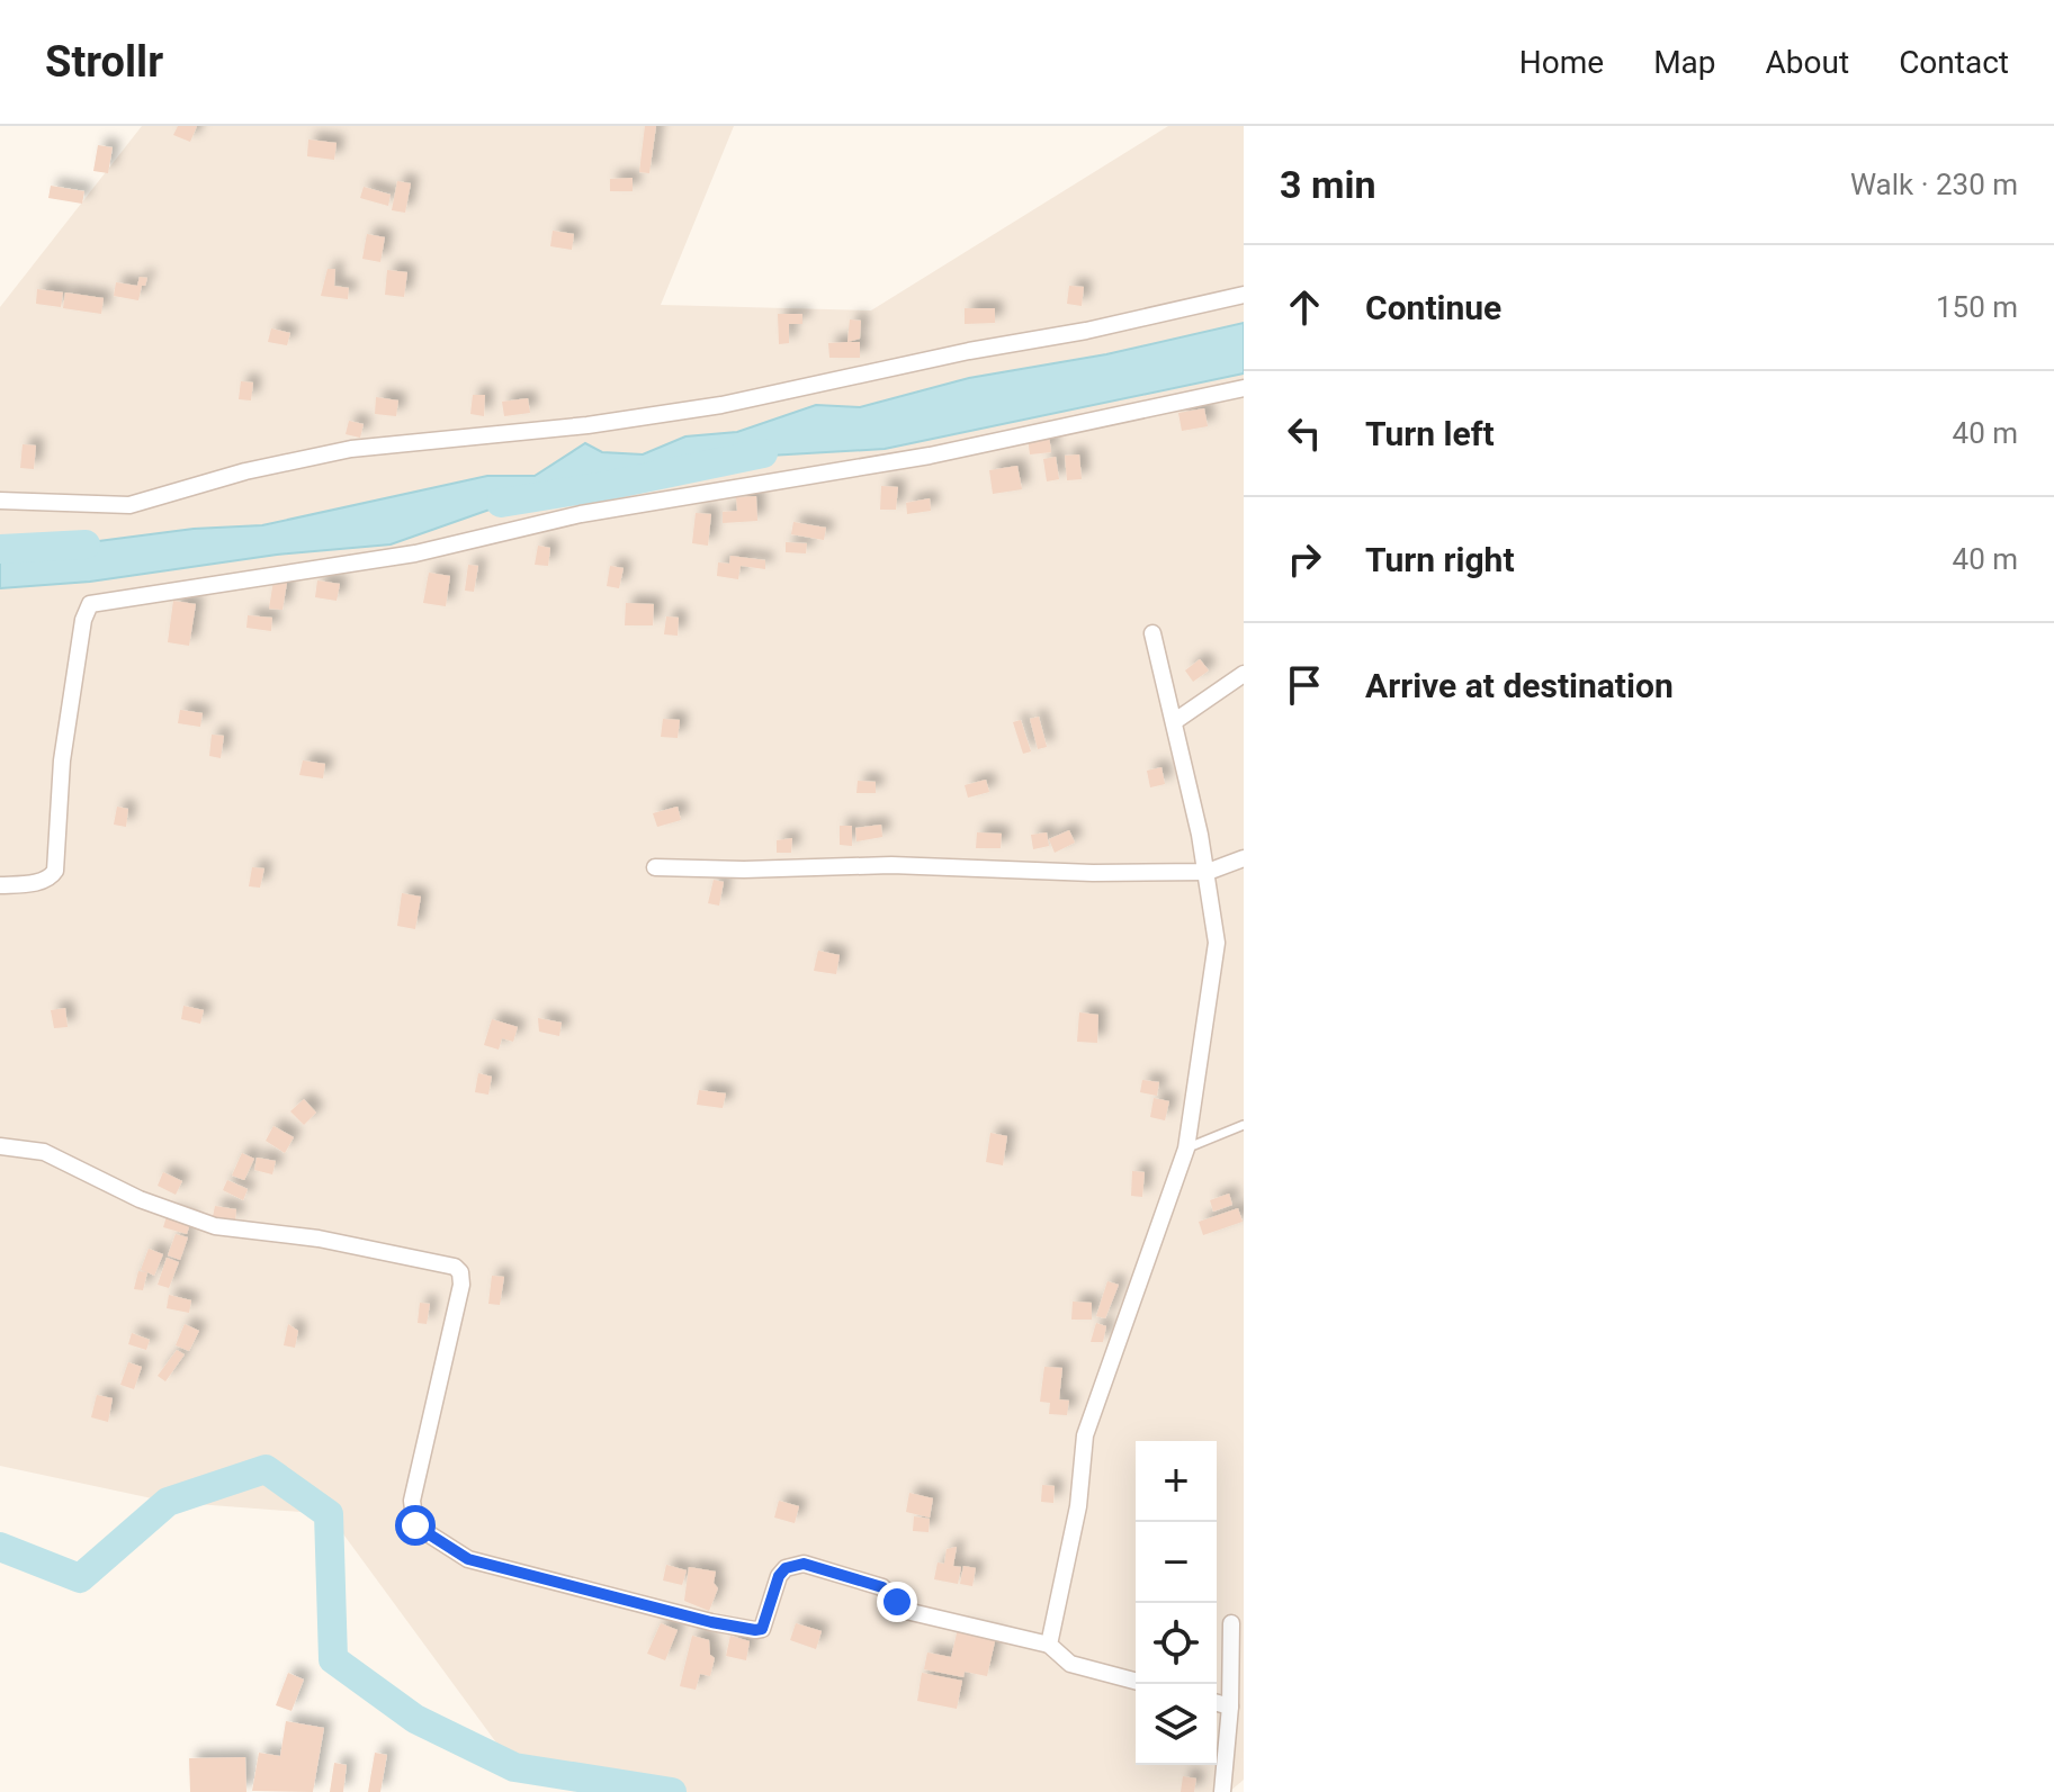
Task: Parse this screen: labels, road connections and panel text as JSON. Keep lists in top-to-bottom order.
{
  "page": {
    "header": "Strollr",
    "nav": [
      "Home",
      "Map",
      "About",
      "Contact"
    ],
    "heading": ["3 min", "Walk · 230 m"],
    "list": [
      ["Continue", "150 m"],
      ["Turn left", "40 m"],
      ["Turn right", "40 m"],
      "Arrive at destination"
    ],
    "map_buttons": ["+", "−"]
  }
}
